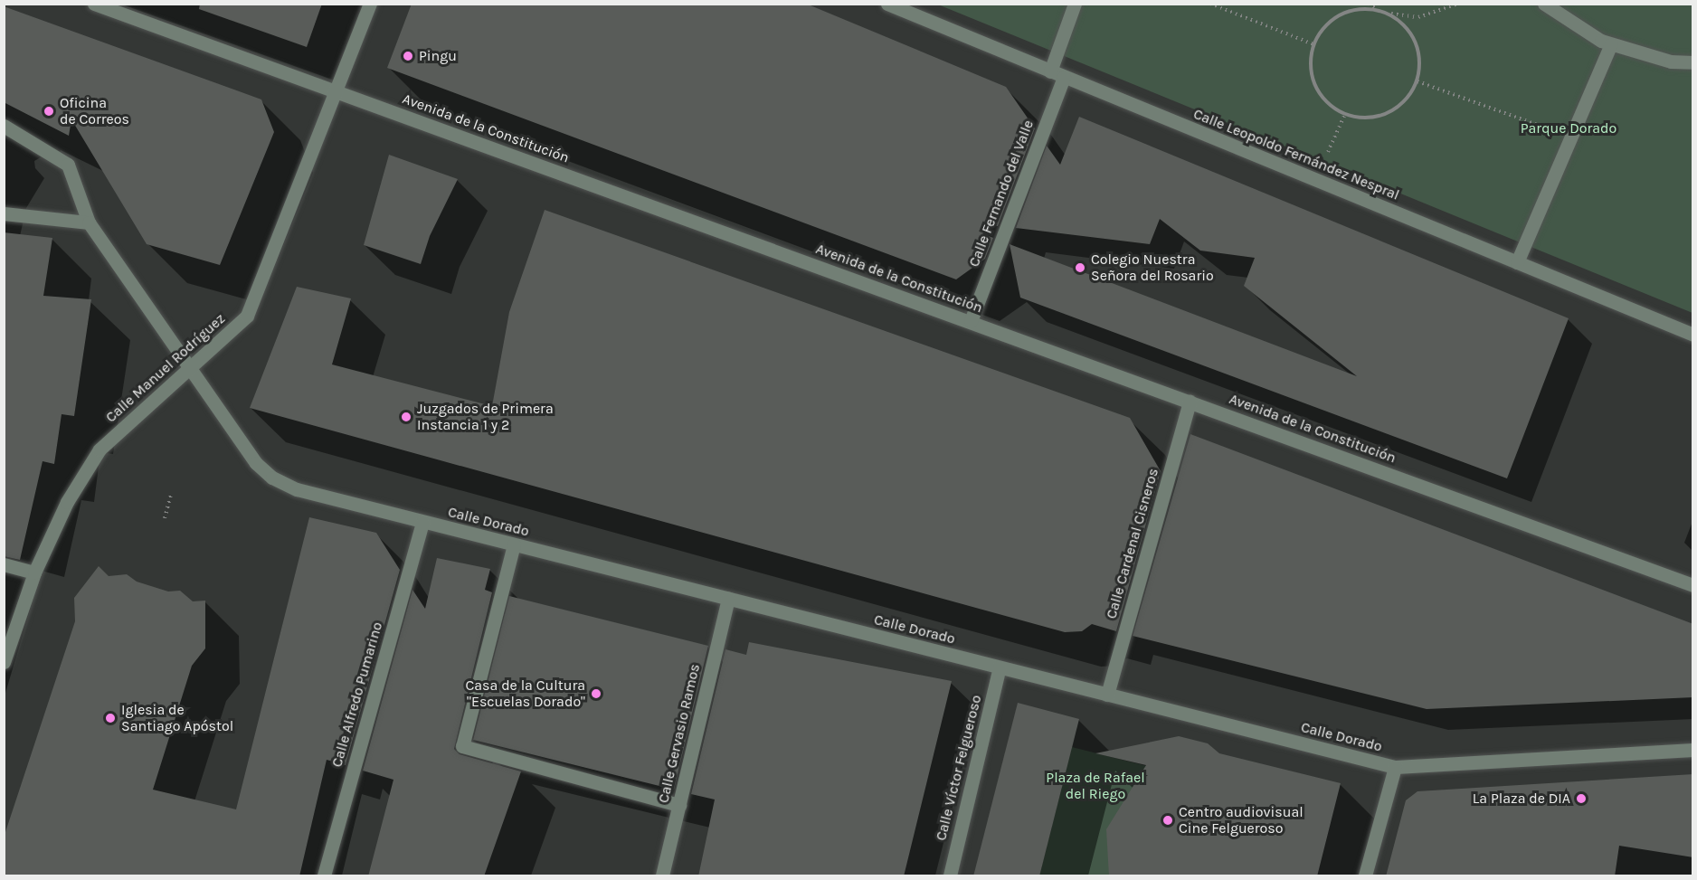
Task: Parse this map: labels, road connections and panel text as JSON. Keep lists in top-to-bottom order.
{
  "streets": {
    "street": [
      "Avenida de la Constitución",
      "Calle Leopoldo Fernández Nespral",
      "Calle Fernando del Valle",
      "Calle Manuel Rodríguez",
      "Calle Dorado",
      "Calle Cardenal Cisneros",
      "Calle Alfredo Pumarino",
      "Calle Gervasio Ramos",
      "Calle Víctor Felgueroso"
    ]
  },
  "crossings": [
    ["Avenida de la Constitución", "Calle Fernando del Valle"],
    ["Avenida de la Constitución", "Calle Manuel Rodríguez"],
    ["Avenida de la Constitución", "Calle Cardenal Cisneros"],
    ["Calle Leopoldo Fernández Nespral", "Calle Fernando del Valle"],
    ["Calle Manuel Rodríguez", "Calle Dorado"],
    ["Calle Dorado", "Calle Cardenal Cisneros"],
    ["Calle Dorado", "Calle Alfredo Pumarino"],
    ["Calle Dorado", "Calle Gervasio Ramos"],
    ["Calle Dorado", "Calle Víctor Felgueroso"]
  ],
  "parks": ["Parque Dorado", "Plaza de Rafael del Riego"],
  "places": [
    "Pingu",
    "Oficina de Correos",
    "Colegio Nuestra Señora del Rosario",
    "Juzgados de Primera Instancia 1 y 2",
    "Casa de la Cultura \"Escuelas Dorado\"",
    "Iglesia de Santiago Apóstol",
    "La Plaza de DIA",
    "Centro audiovisual Cine Felgueroso"
  ]
}
